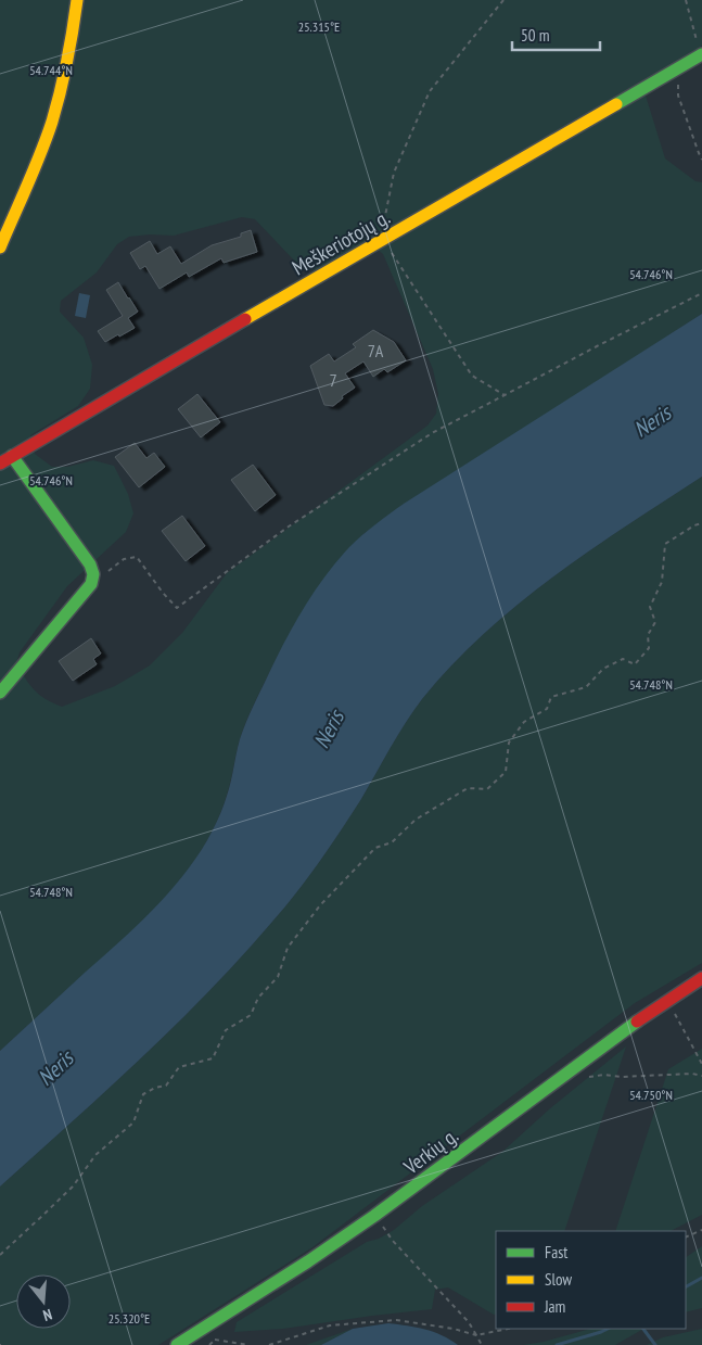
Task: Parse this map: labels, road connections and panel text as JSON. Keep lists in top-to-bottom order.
{
  "streets": {
    "street": ["Meškeriotojų g.", "Verkių g."]
  },
  "water": ["Neris"],
  "house_numbers": ["7A", "7"],
  "legend": ["Fast", "Slow", "Jam"],
  "scale_bar": "50 m",
  "north": "bottom",
  "coordinates": [
    "25.315°E",
    "54.744°N",
    "54.746°N",
    "54.748°N",
    "54.750°N",
    "25.320°E"
  ]
}
